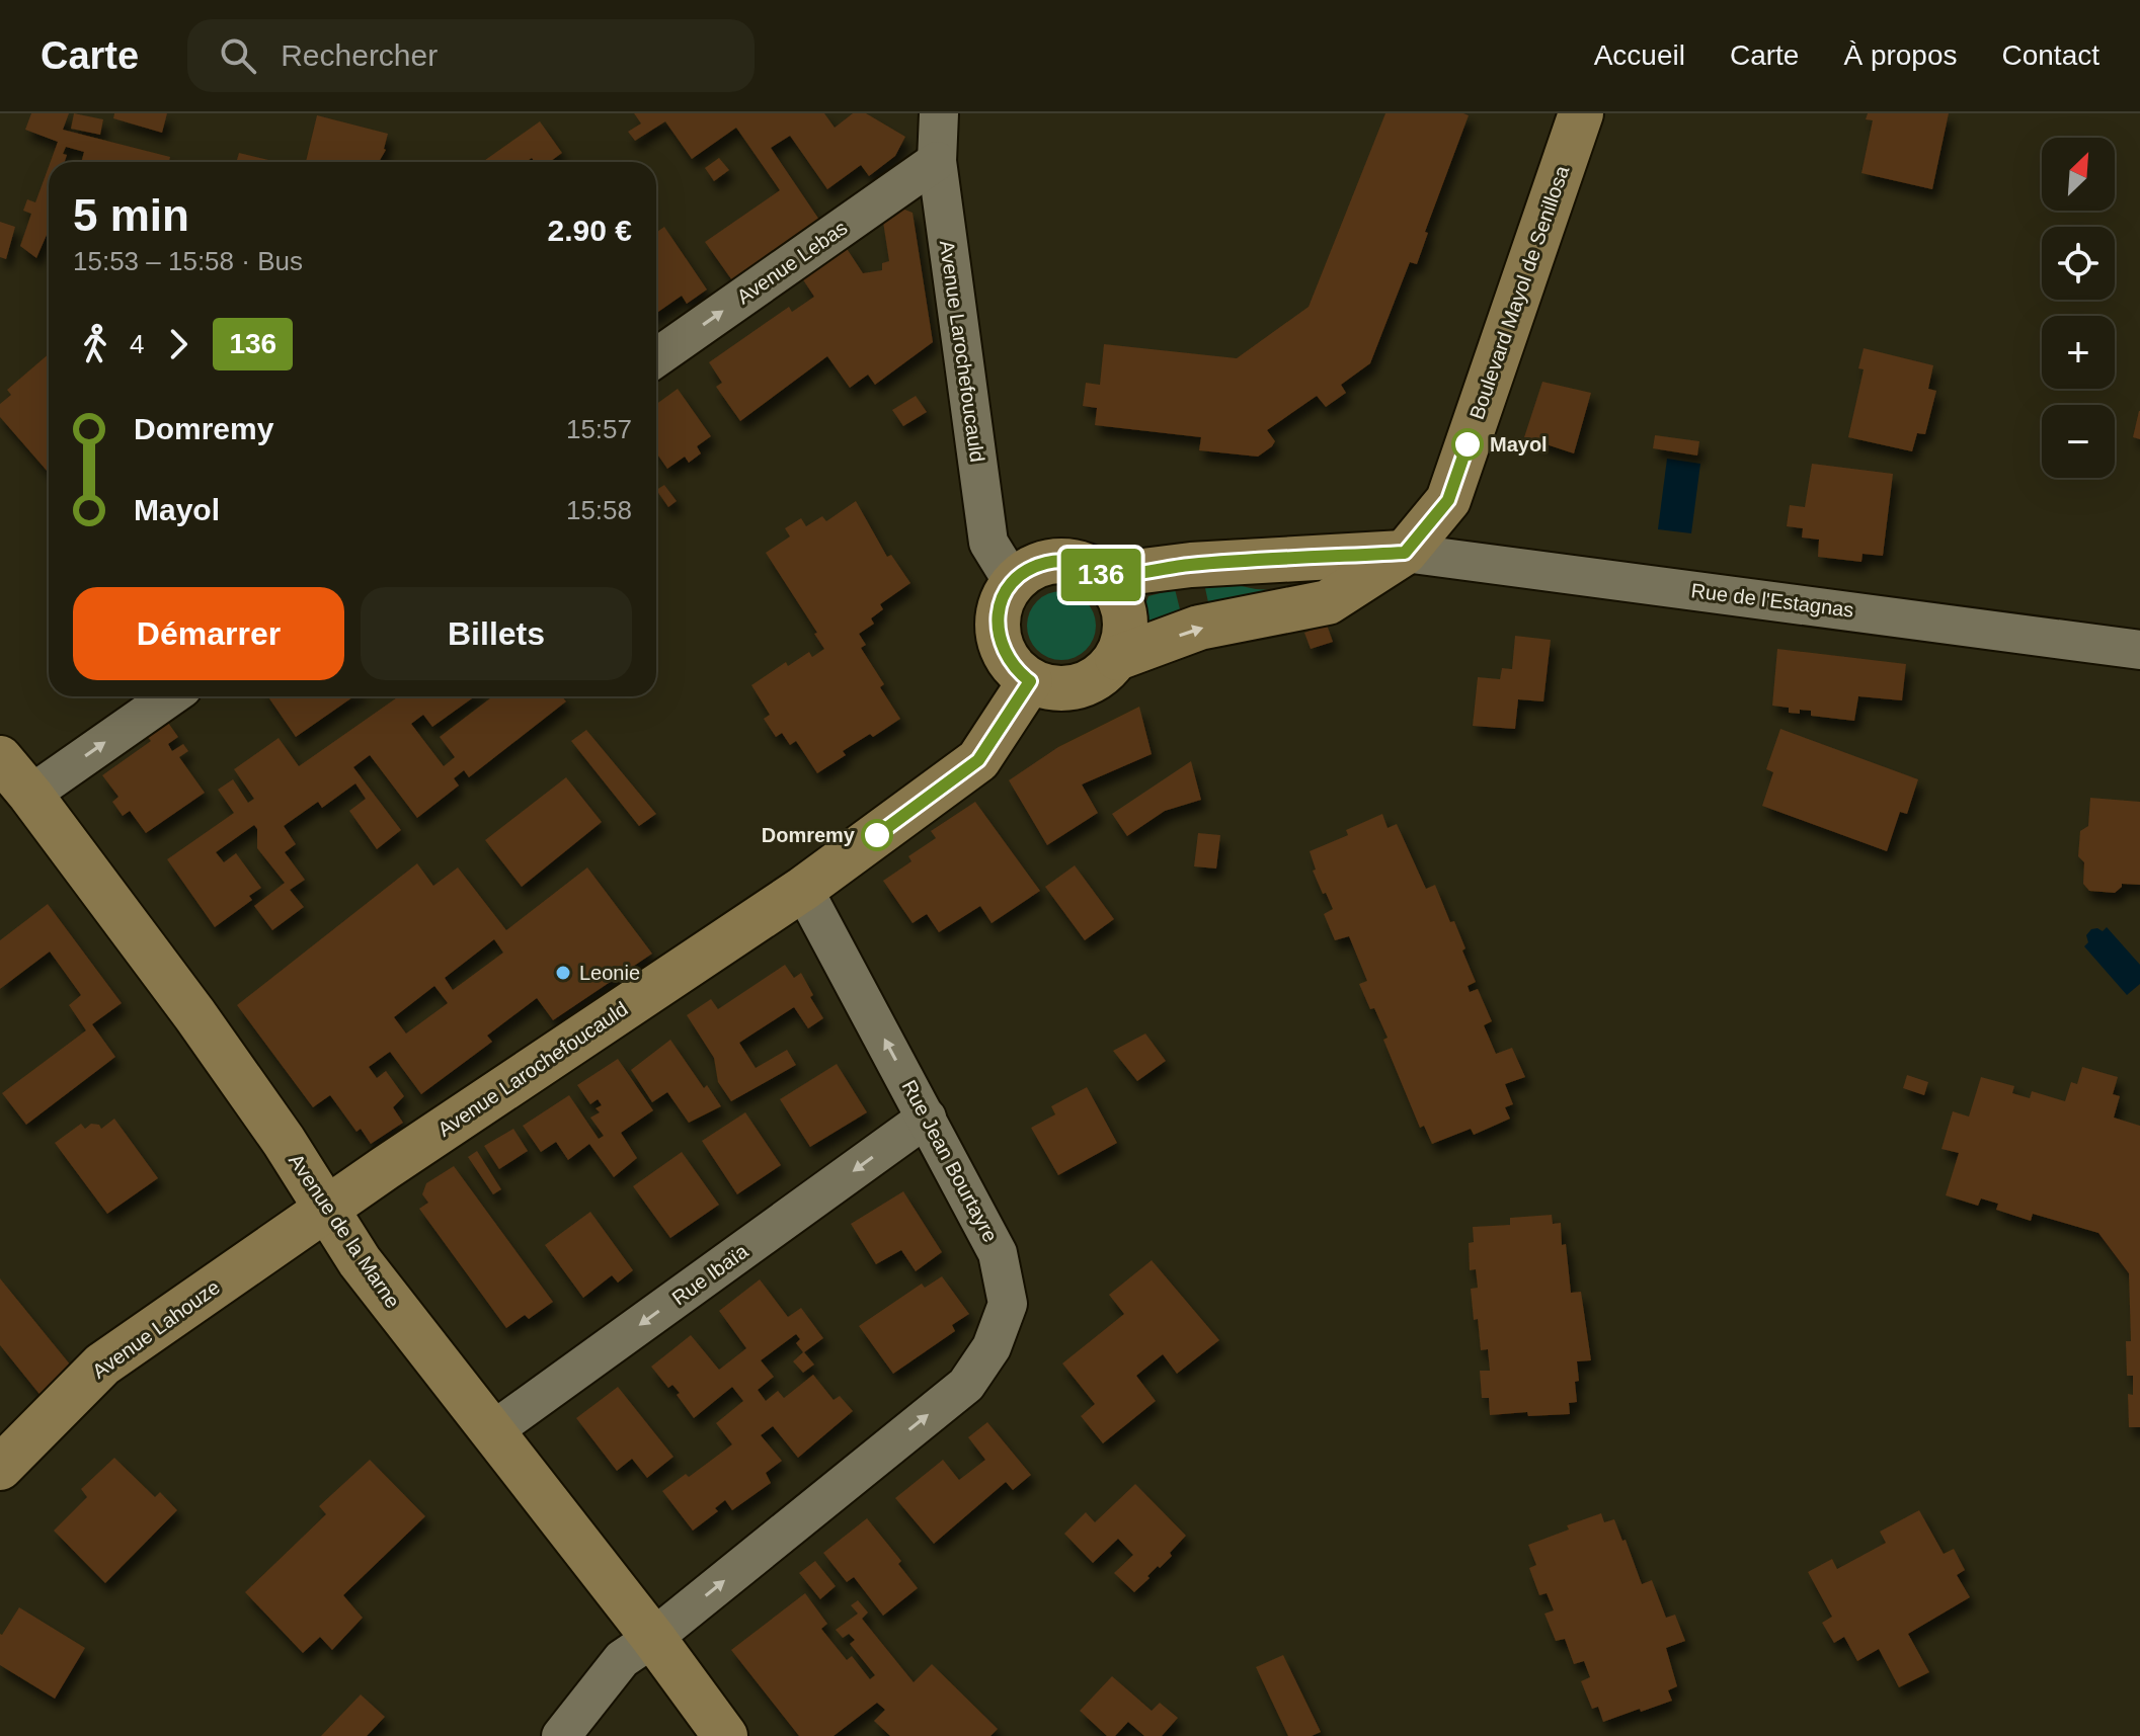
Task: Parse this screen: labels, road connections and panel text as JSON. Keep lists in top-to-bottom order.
{
  "streets": {
    "street": [
      "Avenue Lebas",
      "Boulevard Mayol de Senillosa",
      "Avenue Larochefoucauld",
      "Rue de l'Estagnas",
      "Rue Jean Bourtayre",
      "Avenue de la Marne",
      "Rue Ibaïa",
      "Avenue Lahouze"
    ]
  },
  "crossings": [
    ["Avenue Lebas", "Avenue Larochefoucauld"],
    ["Boulevard Mayol de Senillosa", "Avenue Larochefoucauld"],
    ["Boulevard Mayol de Senillosa", "Rue de l'Estagnas"],
    ["Avenue Larochefoucauld", "Rue Jean Bourtayre"],
    ["Avenue Larochefoucauld", "Avenue de la Marne"],
    ["Avenue Larochefoucauld", "Avenue Lahouze"],
    ["Rue Jean Bourtayre", "Avenue de la Marne"],
    ["Rue Jean Bourtayre", "Rue Ibaïa"],
    ["Avenue de la Marne", "Rue Ibaïa"],
    ["Avenue de la Marne", "Avenue Lahouze"]
  ],
  "one_way": ["Avenue Lebas", "Rue Ibaïa"],
  "places": ["Mayol", "Domremy", "Leonie"],
  "lines": ["bus line 136"],
  "north": "top right",
  "page": {
    "header": "Carte",
    "search": "Rechercher",
    "nav": [
      "Accueil",
      "Carte",
      "À propos",
      "Contact"
    ],
    "on_map": "136",
    "map_buttons": ["+", "−"],
    "heading": ["5 min", "15:53 – 15:58 · Bus", "2.90 €"],
    "legs": ["4", "136"],
    "list": [
      {
        "name": "Domremy",
        "value": "15:57"
      },
      {
        "name": "Mayol",
        "value": "15:58"
      }
    ],
    "buttons": ["Démarrer", "Billets"]
  }
}
